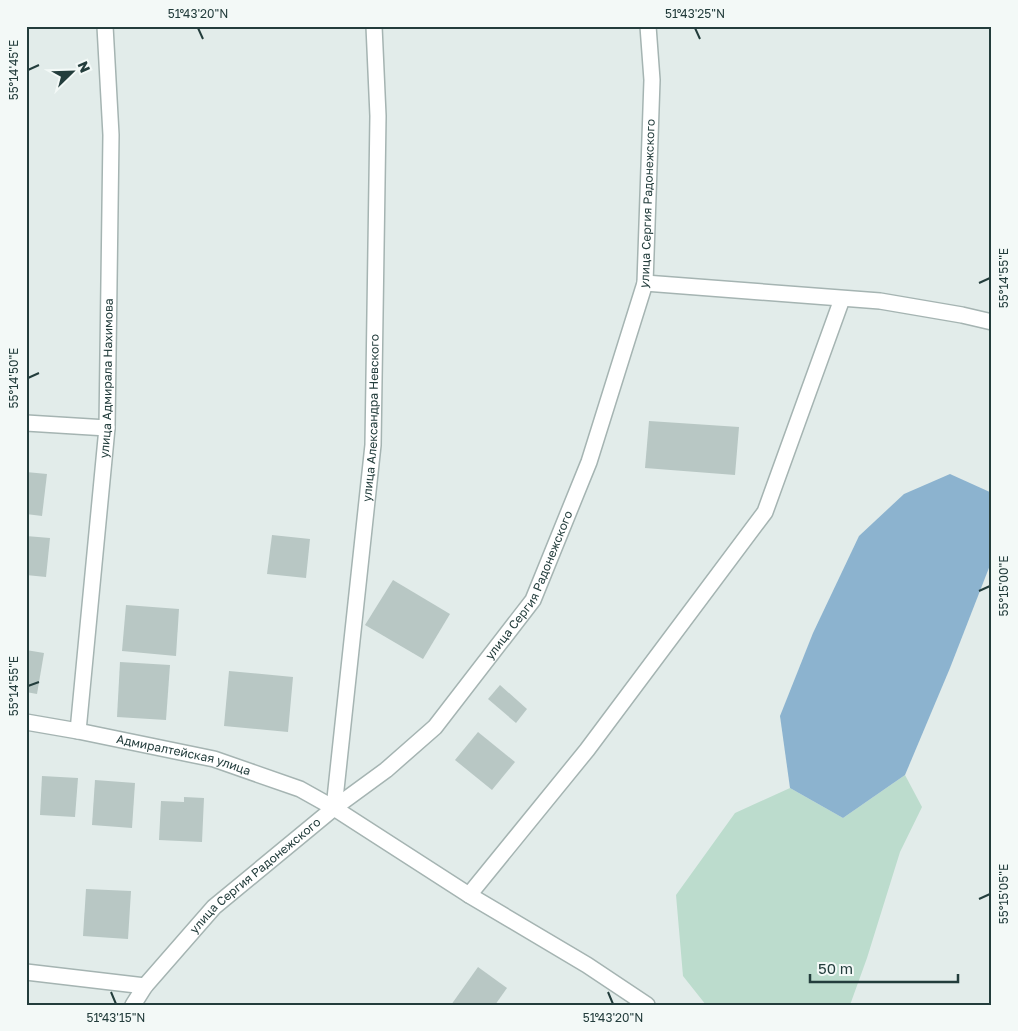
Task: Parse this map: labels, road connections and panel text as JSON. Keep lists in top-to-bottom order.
{
  "streets": {
    "street": [
      "улица Сергия Радонежского",
      "улица Адмирала Нахимова",
      "улица Александра Невского",
      "Адмиралтейская улица"
    ]
  },
  "crossings": [
    ["улица Сергия Радонежского", "улица Александра Невского"],
    ["улица Сергия Радонежского", "Адмиралтейская улица"],
    ["улица Адмирала Нахимова", "Адмиралтейская улица"],
    ["улица Александра Невского", "Адмиралтейская улица"]
  ],
  "scale_bar": "50 m",
  "north": "top right",
  "coordinates": [
    "51°43'20\"N",
    "51°43'25\"N",
    "55°14'45\"E",
    "55°14'55\"E",
    "55°14'50\"E",
    "55°15'00\"E",
    "55°15'05\"E",
    "51°43'15\"N"
  ]
}
